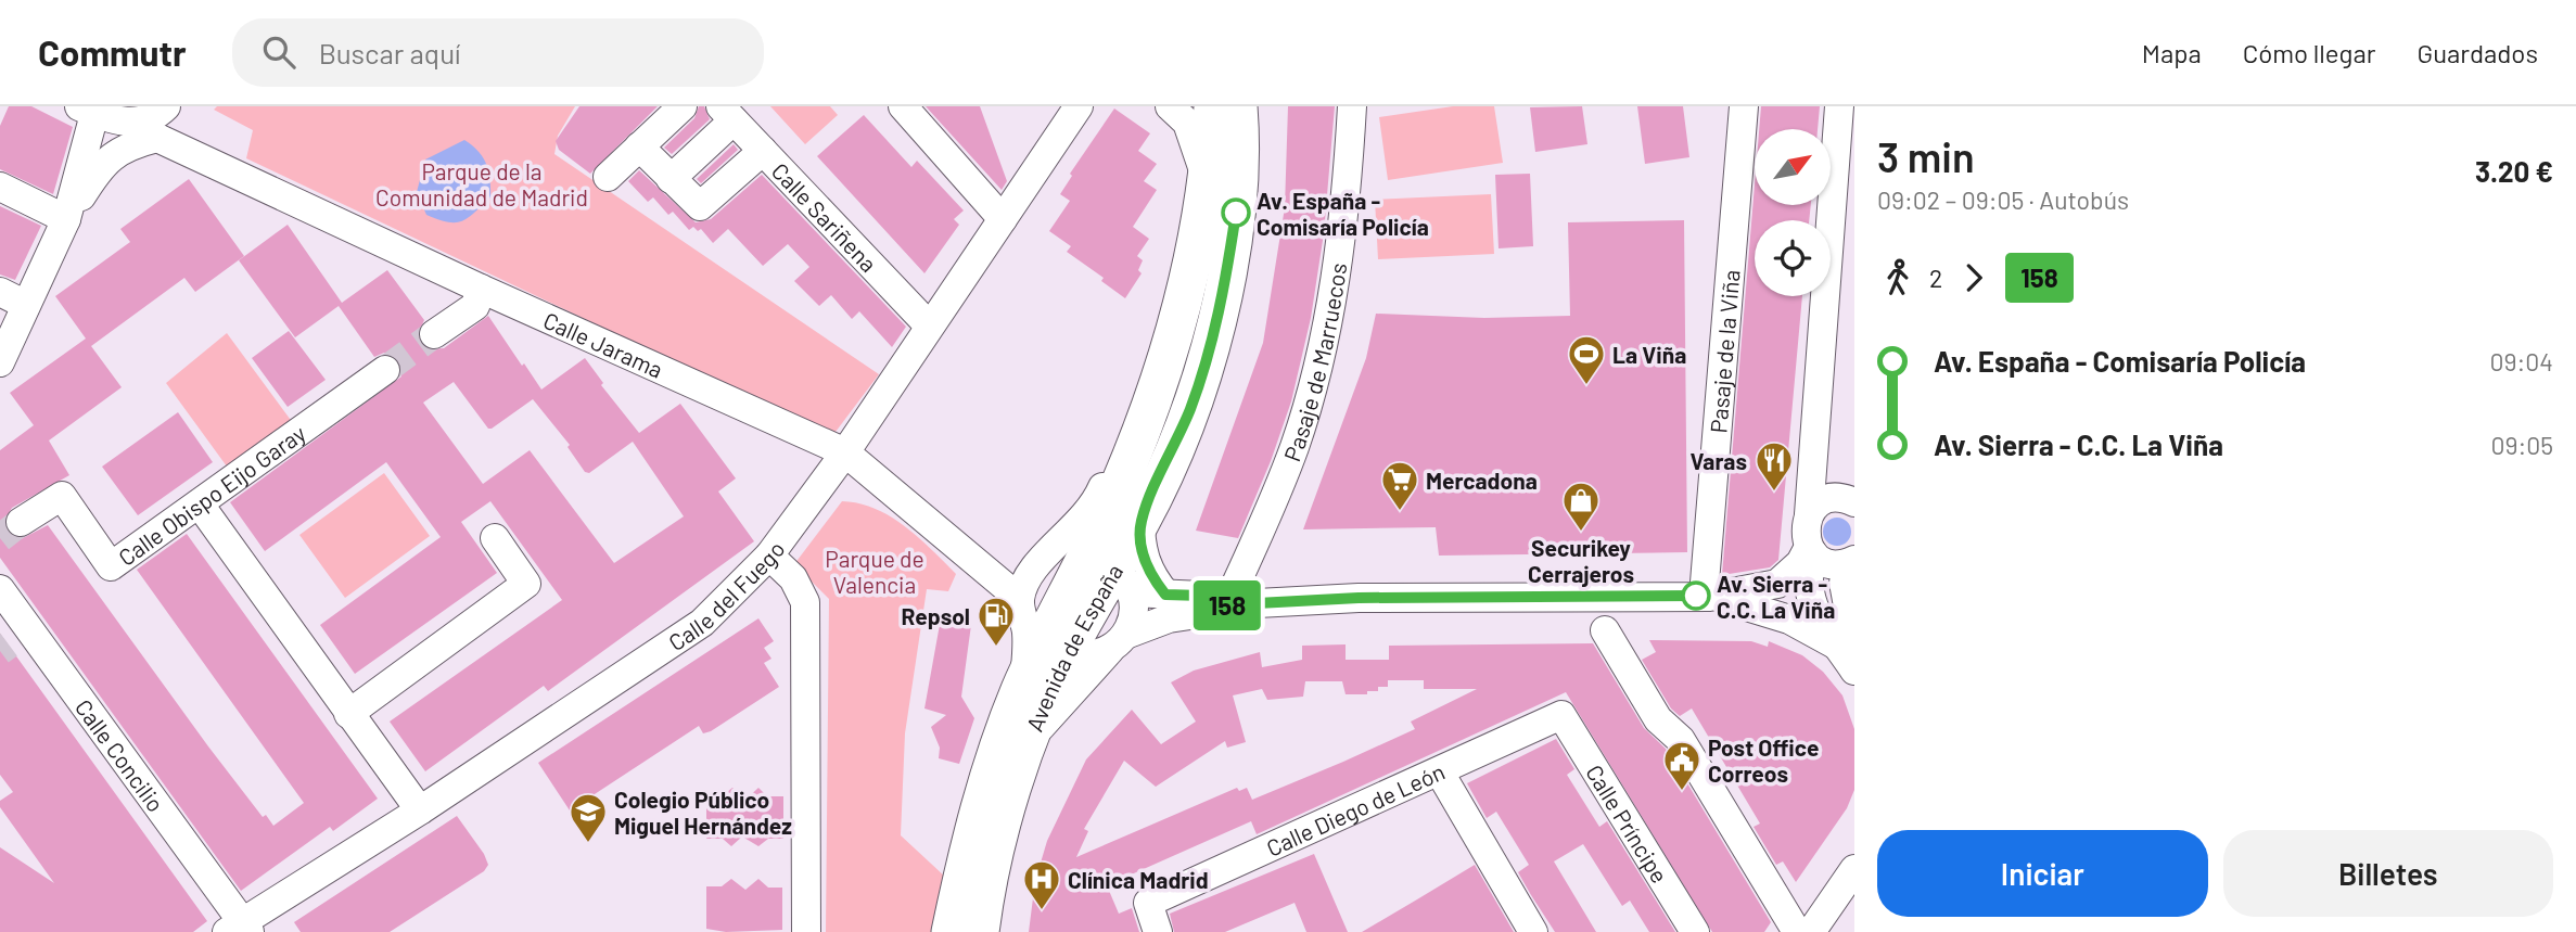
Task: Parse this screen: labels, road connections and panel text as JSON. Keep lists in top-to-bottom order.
{
  "streets": {
    "main road": ["Avenida de España"],
    "street": [
      "Calle Sariñena",
      "Calle Jarama",
      "Pasaje de la Viña",
      "Pasaje de Marruecos",
      "Calle Obispo Eijo Garay",
      "Calle del Fuego",
      "Calle Concilio",
      "Calle Diego de León",
      "Calle Príncipe"
    ]
  },
  "crossings": [
    ["Calle Sariñena", "Calle del Fuego"],
    ["Calle Jarama", "Calle del Fuego"],
    ["Calle Jarama", "Avenida de España"],
    ["Calle del Fuego", "Calle Concilio"],
    ["Calle Diego de León", "Calle Príncipe"]
  ],
  "parks": ["Parque de la Comunidad de Madrid", "Parque de Valencia"],
  "places": {
    "other": ["Av. España - Comisaría Policía", "Av. Sierra - C.C. La Viña"],
    "sports": ["La Viña"],
    "restaurant": ["Varas"],
    "supermarket": ["Mercadona"],
    "shop": ["Securikey Cerrajeros"],
    "fuel station": ["Repsol"],
    "public building": ["Post Office Correos"],
    "school or university": ["Colegio Público Miguel Hernández"],
    "hospital": ["Clínica Madrid"]
  },
  "lines": ["bus line 158"],
  "north": "top right",
  "page": {
    "header": "Commutr",
    "search": "Buscar aquí",
    "nav": ["Mapa", "Cómo llegar", "Guardados"],
    "on_map": "158",
    "heading": ["3 min", "09:02 – 09:05 · Autobús", "3.20 €"],
    "legs": ["2", "158"],
    "list": [
      {
        "name": "Av. España - Comisaría Policía",
        "value": "09:04"
      },
      {
        "name": "Av. Sierra - C.C. La Viña",
        "value": "09:05"
      }
    ],
    "buttons": ["Iniciar", "Billetes"]
  }
}
